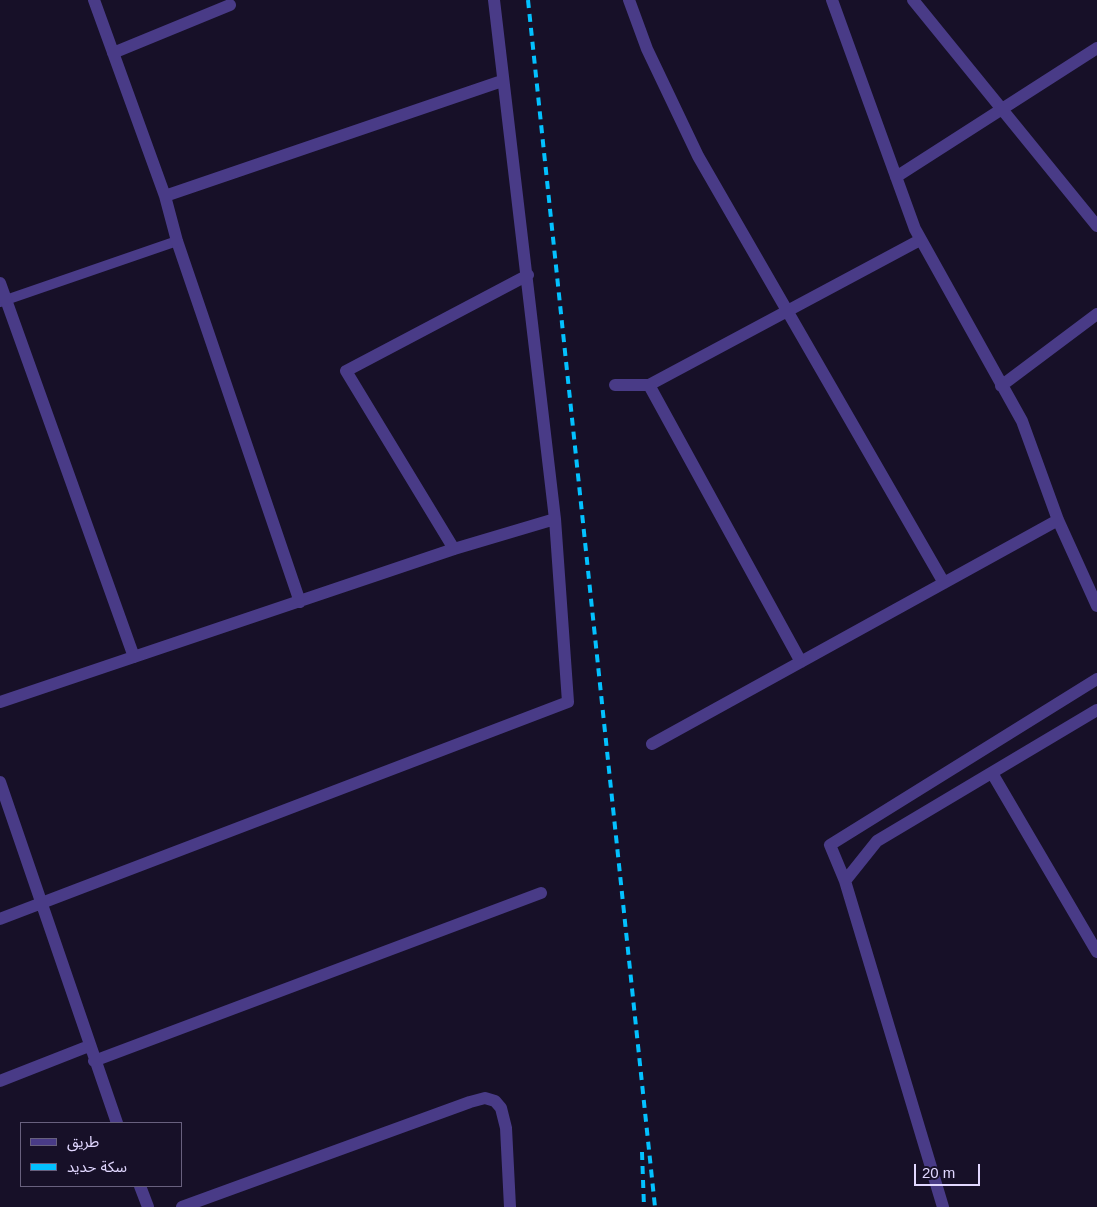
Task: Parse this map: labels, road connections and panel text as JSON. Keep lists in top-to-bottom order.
{
  "legend": ["طريق", "سكة حديد"],
  "scale_bar": "20 m"
}
